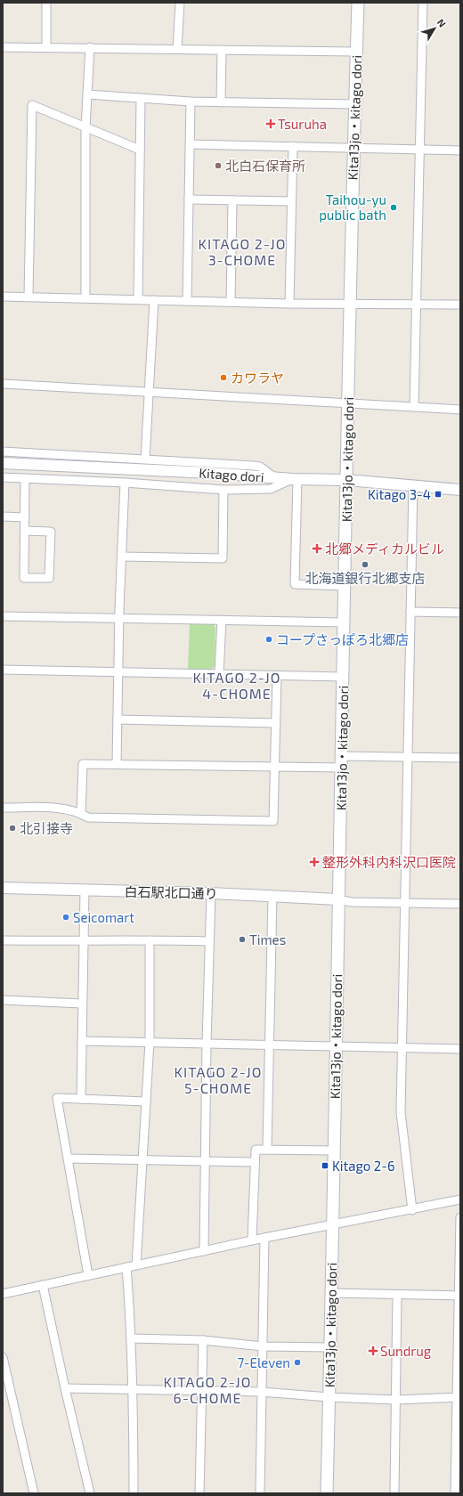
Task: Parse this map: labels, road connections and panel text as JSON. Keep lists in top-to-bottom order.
{
  "streets": {
    "main road": ["Kita13jo・kitago dori"],
    "street": ["Kitago dori", "白石駅北口通り"]
  },
  "crossings": [
    ["Kita13jo・kitago dori", "Kitago dori"],
    ["Kita13jo・kitago dori", "白石駅北口通り"]
  ],
  "districts": [
    "KITAGO 2-JO 3-CHOME",
    "KITAGO 2-JO 4-CHOME",
    "KITAGO 2-JO 5-CHOME",
    "KITAGO 2-JO 6-CHOME"
  ],
  "places": {
    "health": [
      "Tsuruha",
      "北郷メディカルビル",
      "整形外科内科沢口医院",
      "Sundrug"
    ],
    "other": [
      "北白石保育所",
      "Taihou-yu public bath",
      "カワラヤ",
      "北海道銀行北郷支店",
      "コープさっぽろ北郷店",
      "北引接寺",
      "Seicomart",
      "Times",
      "7-Eleven"
    ],
    "transit": ["Kitago 3-4", "Kitago 2-6"]
  },
  "north": "top right"
}
